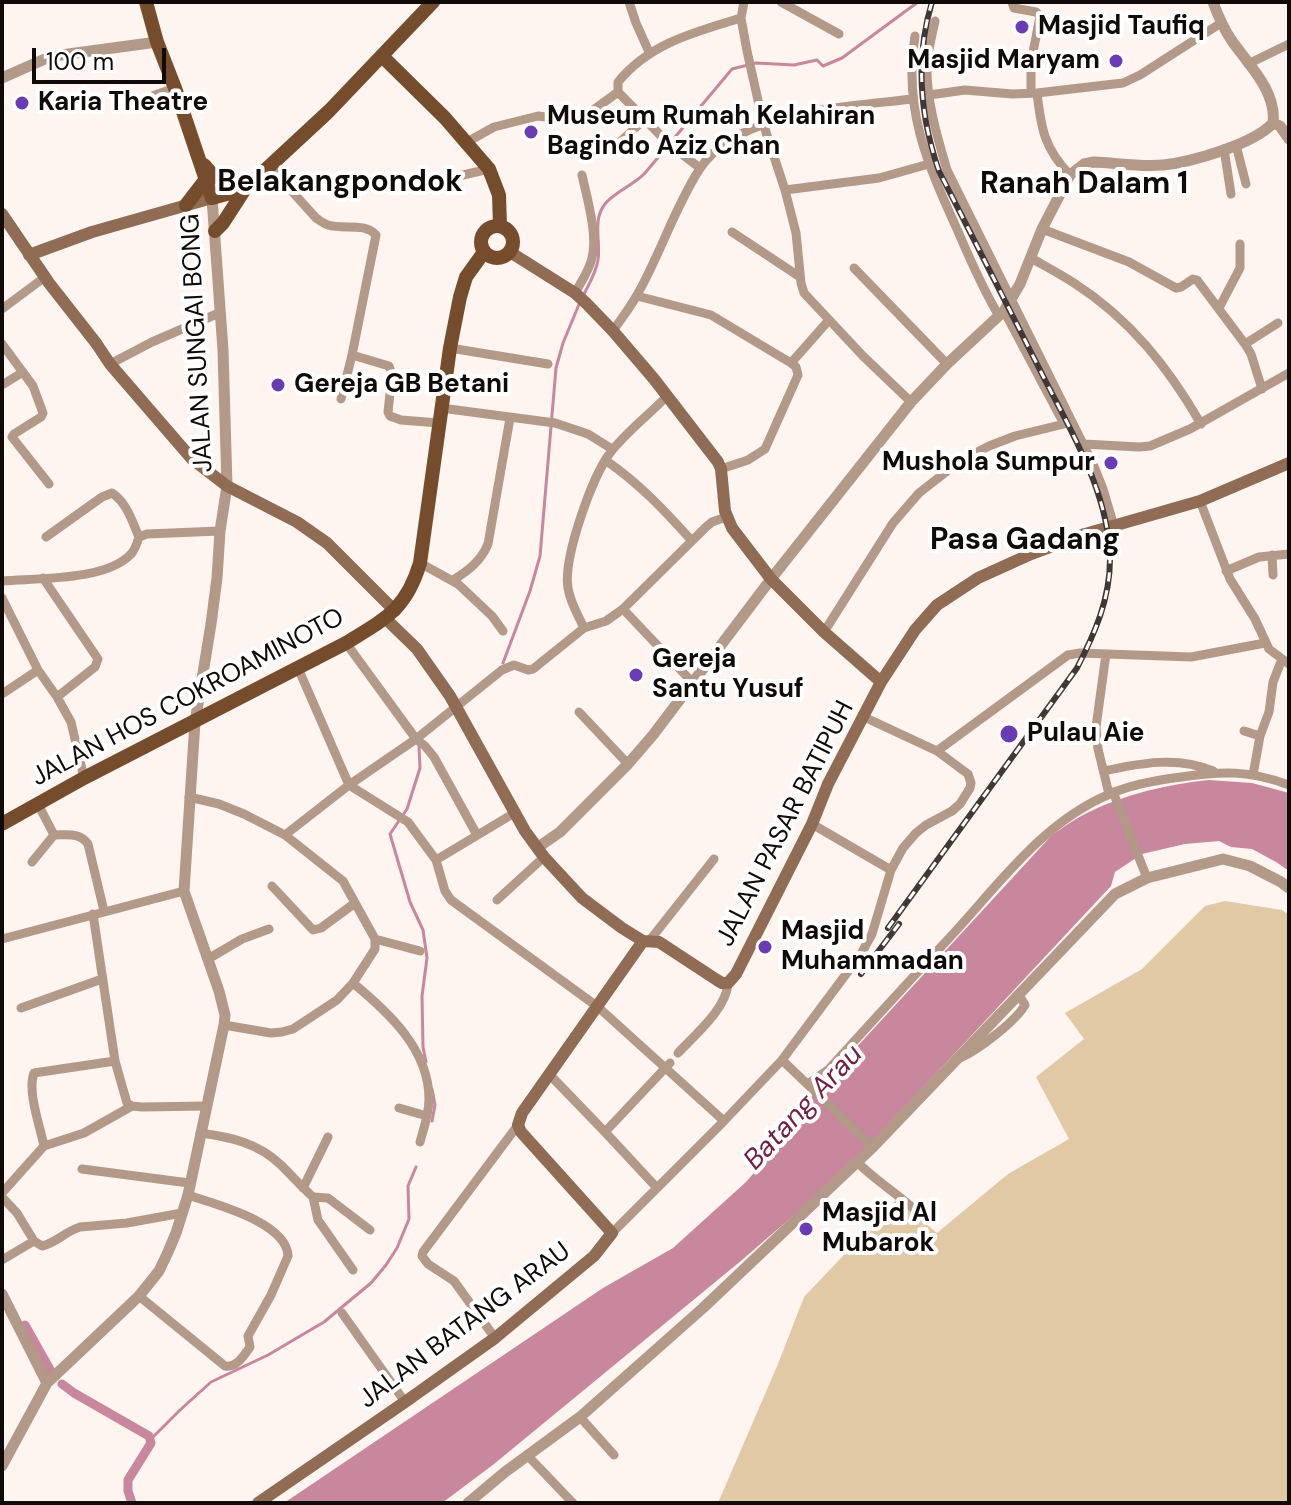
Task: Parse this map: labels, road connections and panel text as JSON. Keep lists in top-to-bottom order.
{
  "streets": {
    "main road": ["JALAN HOS COKROAMINOTO", "JALAN PASAR BATIPUH", "JALAN BATANG ARAU"],
    "street": ["JALAN SUNGAI BONG"]
  },
  "crossings": [
    ["JALAN SUNGAI BONG", "JALAN HOS COKROAMINOTO"],
    ["JALAN PASAR BATIPUH", "JALAN BATANG ARAU"]
  ],
  "districts": ["Belakangpondok", "Ranah Dalam 1", "Pasa Gadang"],
  "water": ["Batang Arau"],
  "places": [
    "Masjid Taufiq",
    "Masjid Maryam",
    "Karia Theatre",
    "Museum Rumah Kelahiran Bagindo Aziz Chan",
    "Gereja GB Betani",
    "Mushola Sumpur",
    "Gereja Santu Yusuf",
    "Pulau Aie",
    "Masjid Muhammadan",
    "Masjid Al Mubarok"
  ],
  "scale_bar": "100 m"
}
